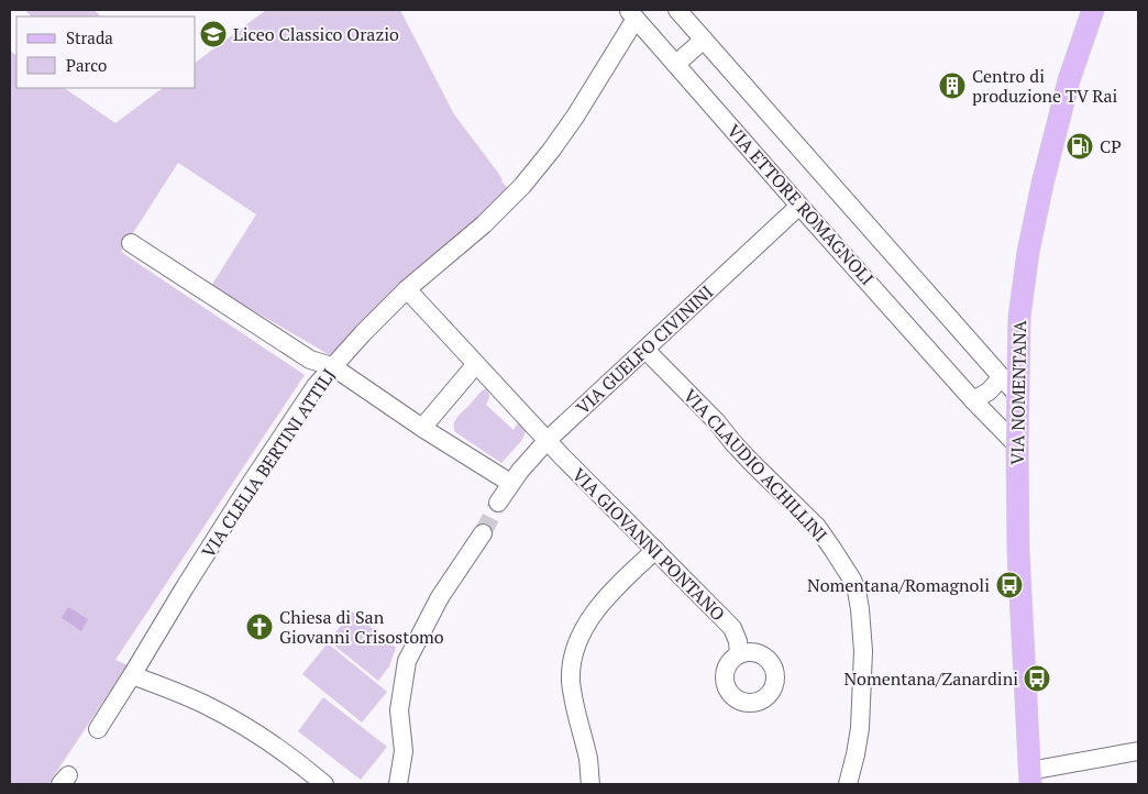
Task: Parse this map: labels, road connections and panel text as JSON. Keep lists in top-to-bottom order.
{
  "streets": {
    "main road": ["VIA NOMENTANA"],
    "street": [
      "VIA ETTORE ROMAGNOLI",
      "VIA GUELFO CIVININI",
      "VIA CLELIA BERTINI ATTILJ",
      "VIA CLAUDIO ACHILLINI",
      "VIA GIOVANNI PONTANO"
    ]
  },
  "crossings": [
    ["VIA ETTORE ROMAGNOLI", "VIA GUELFO CIVININI"],
    ["VIA ETTORE ROMAGNOLI", "VIA NOMENTANA"],
    ["VIA ETTORE ROMAGNOLI", "VIA CLELIA BERTINI ATTILJ"],
    ["VIA GUELFO CIVININI", "VIA CLAUDIO ACHILLINI"],
    ["VIA GUELFO CIVININI", "VIA GIOVANNI PONTANO"],
    ["VIA CLELIA BERTINI ATTILJ", "VIA GIOVANNI PONTANO"]
  ],
  "places": {
    "school or university": ["Liceo Classico Orazio"],
    "building": ["Centro di produzione TV Rai"],
    "fuel station": ["CP"],
    "bus stop": ["Nomentana/Romagnoli", "Nomentana/Zanardini"],
    "church": ["Chiesa di San Giovanni Crisostomo"]
  },
  "legend": ["Strada", "Parco"]
}
